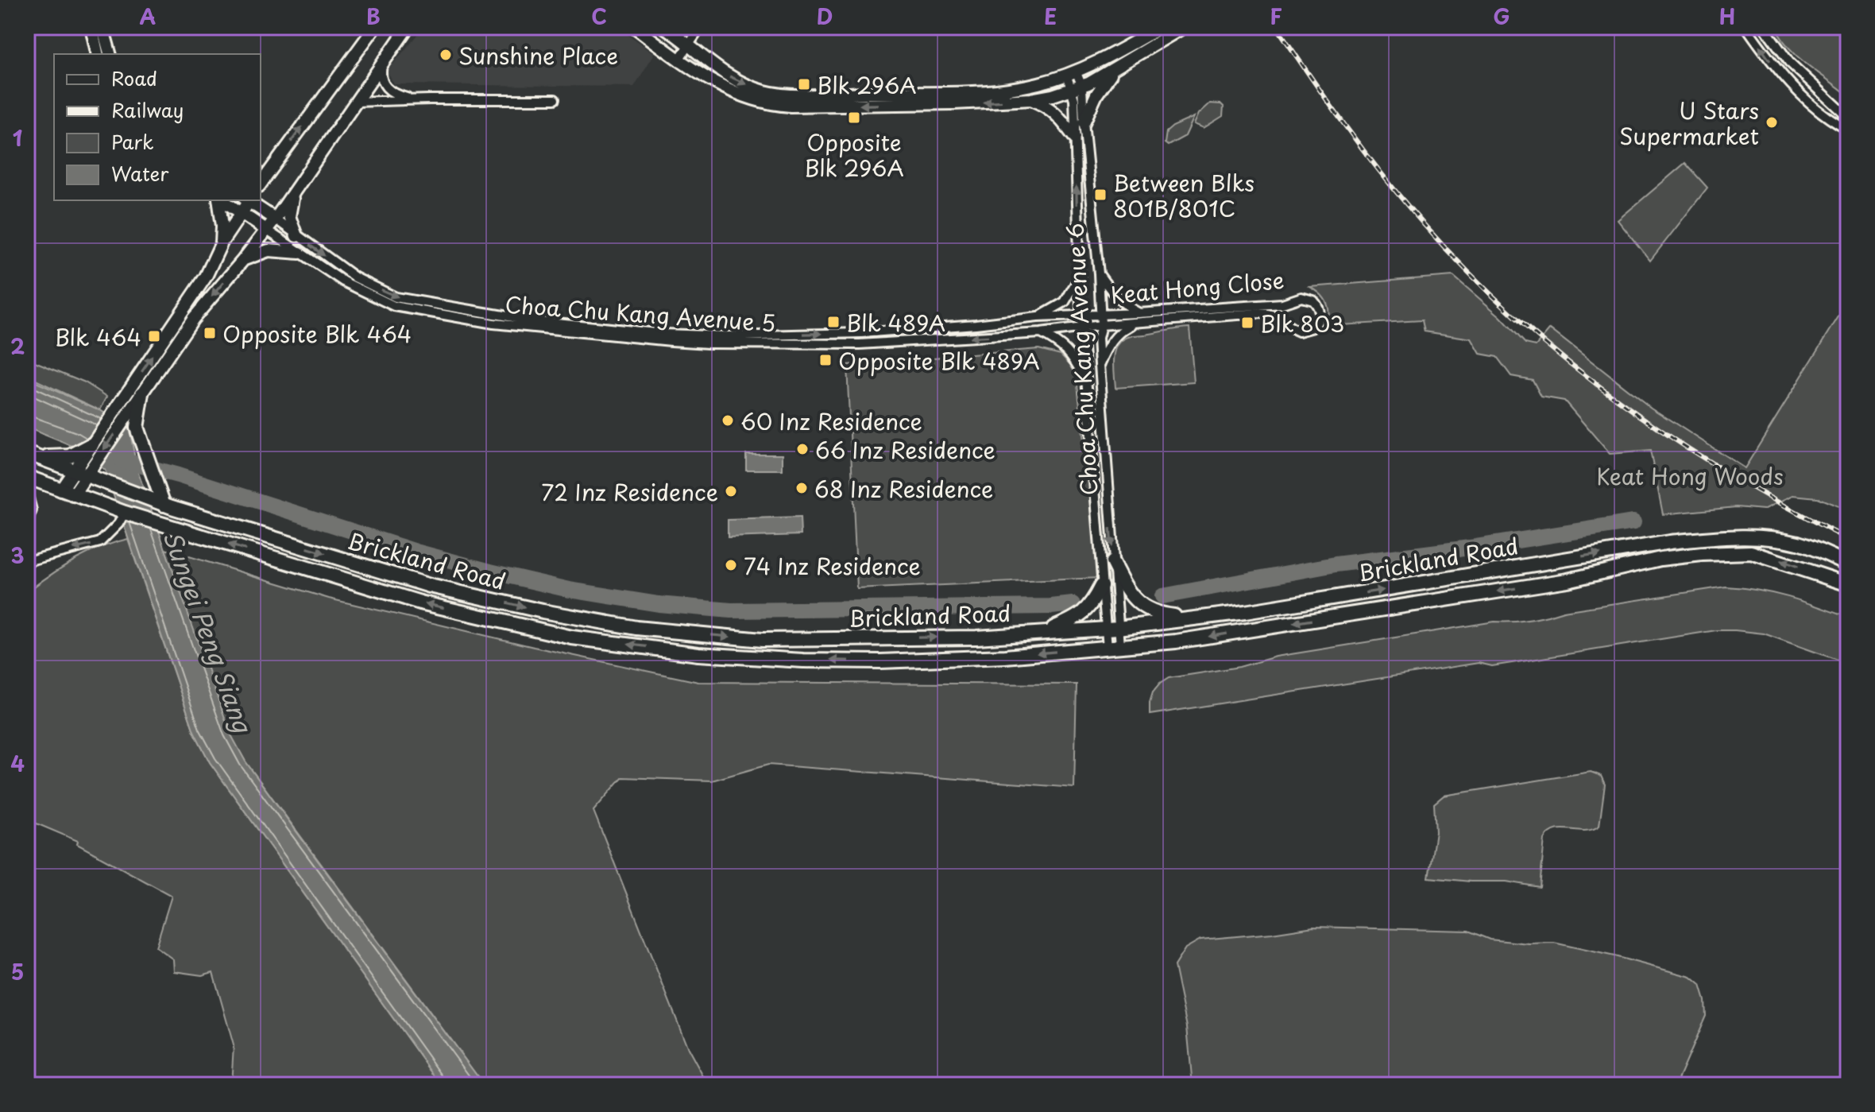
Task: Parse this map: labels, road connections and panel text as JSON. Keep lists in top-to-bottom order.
{
  "streets": {
    "main road": ["Brickland Road"],
    "street": ["Keat Hong Close", "Choa Chu Kang Avenue 5", "Choa Chu Kang Avenue 6"]
  },
  "crossings": [
    ["Keat Hong Close", "Choa Chu Kang Avenue 5"],
    ["Keat Hong Close", "Choa Chu Kang Avenue 6"],
    ["Choa Chu Kang Avenue 5", "Choa Chu Kang Avenue 6"],
    ["Choa Chu Kang Avenue 6", "Brickland Road"]
  ],
  "water": ["Sungei Peng Siang"],
  "parks": ["Keat Hong Woods"],
  "places": {
    "other": [
      "Sunshine Place",
      "U Stars Supermarket",
      "60 Inz Residence",
      "66 Inz Residence",
      "68 Inz Residence",
      "72 Inz Residence",
      "74 Inz Residence"
    ],
    "transit": [
      "Blk 296A",
      "Opposite Blk 296A",
      "Between Blks 801B/801C",
      "Blk 489A",
      "Blk 803",
      "Opposite Blk 464",
      "Blk 464",
      "Opposite Blk 489A"
    ]
  },
  "legend": [
    "Road",
    "Railway",
    "Park",
    "Water"
  ],
  "grid": {
    "columns": [
      "A",
      "B",
      "C",
      "D",
      "E",
      "F",
      "G",
      "H"
    ],
    "rows": [
      "1",
      "2",
      "3",
      "4",
      "5"
    ]
  }
}
